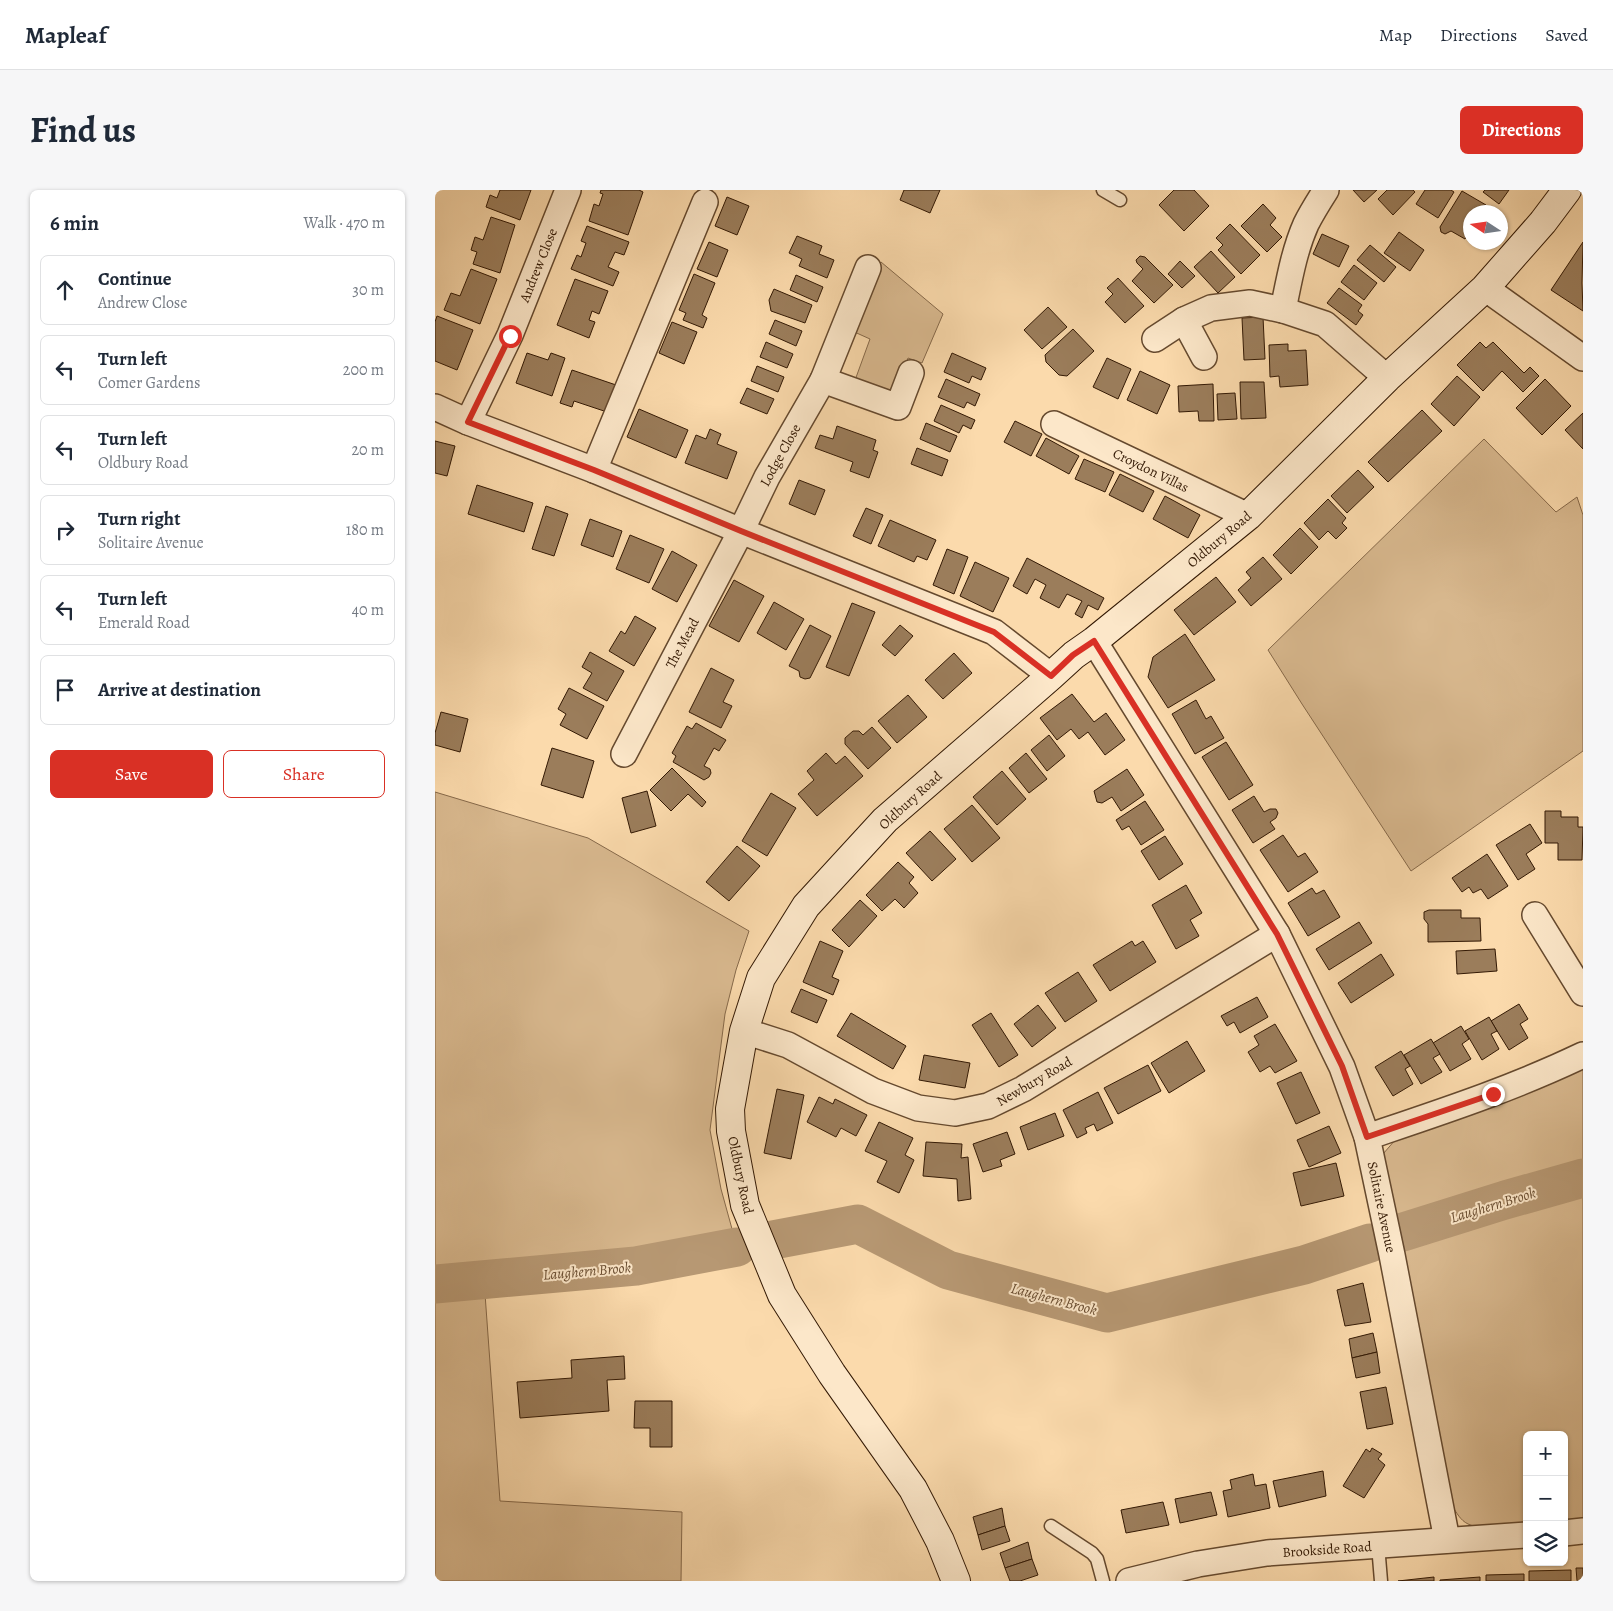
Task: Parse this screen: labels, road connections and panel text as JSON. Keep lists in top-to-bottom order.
{
  "streets": {
    "street": [
      "Andrew Close",
      "Lodge Close",
      "Croydon Villas",
      "Oldbury Road",
      "The Mead",
      "Newbury Road",
      "Solitaire Avenue",
      "Brookside Road"
    ]
  },
  "crossings": [
    ["Lodge Close", "The Mead"],
    ["Croydon Villas", "Oldbury Road"],
    ["Oldbury Road", "Newbury Road"],
    ["Oldbury Road", "Solitaire Avenue"],
    ["Newbury Road", "Solitaire Avenue"],
    ["Solitaire Avenue", "Brookside Road"]
  ],
  "water": ["Laughern Brook"],
  "north": "left",
  "page": {
    "header": "Mapleaf",
    "nav": ["Map", "Directions", "Saved"],
    "title": "Find us",
    "buttons": [
      "Directions",
      ["Save", "Share"]
    ],
    "heading": ["6 min", "Walk · 470 m"],
    "list": [
      ["Continue", "Andrew Close", "30 m"],
      ["Turn left", "Comer Gardens", "200 m"],
      ["Turn left", "Oldbury Road", "20 m"],
      ["Turn right", "Solitaire Avenue", "180 m"],
      ["Turn left", "Emerald Road", "40 m"],
      "Arrive at destination"
    ],
    "map_buttons": ["+", "−"]
  }
}
